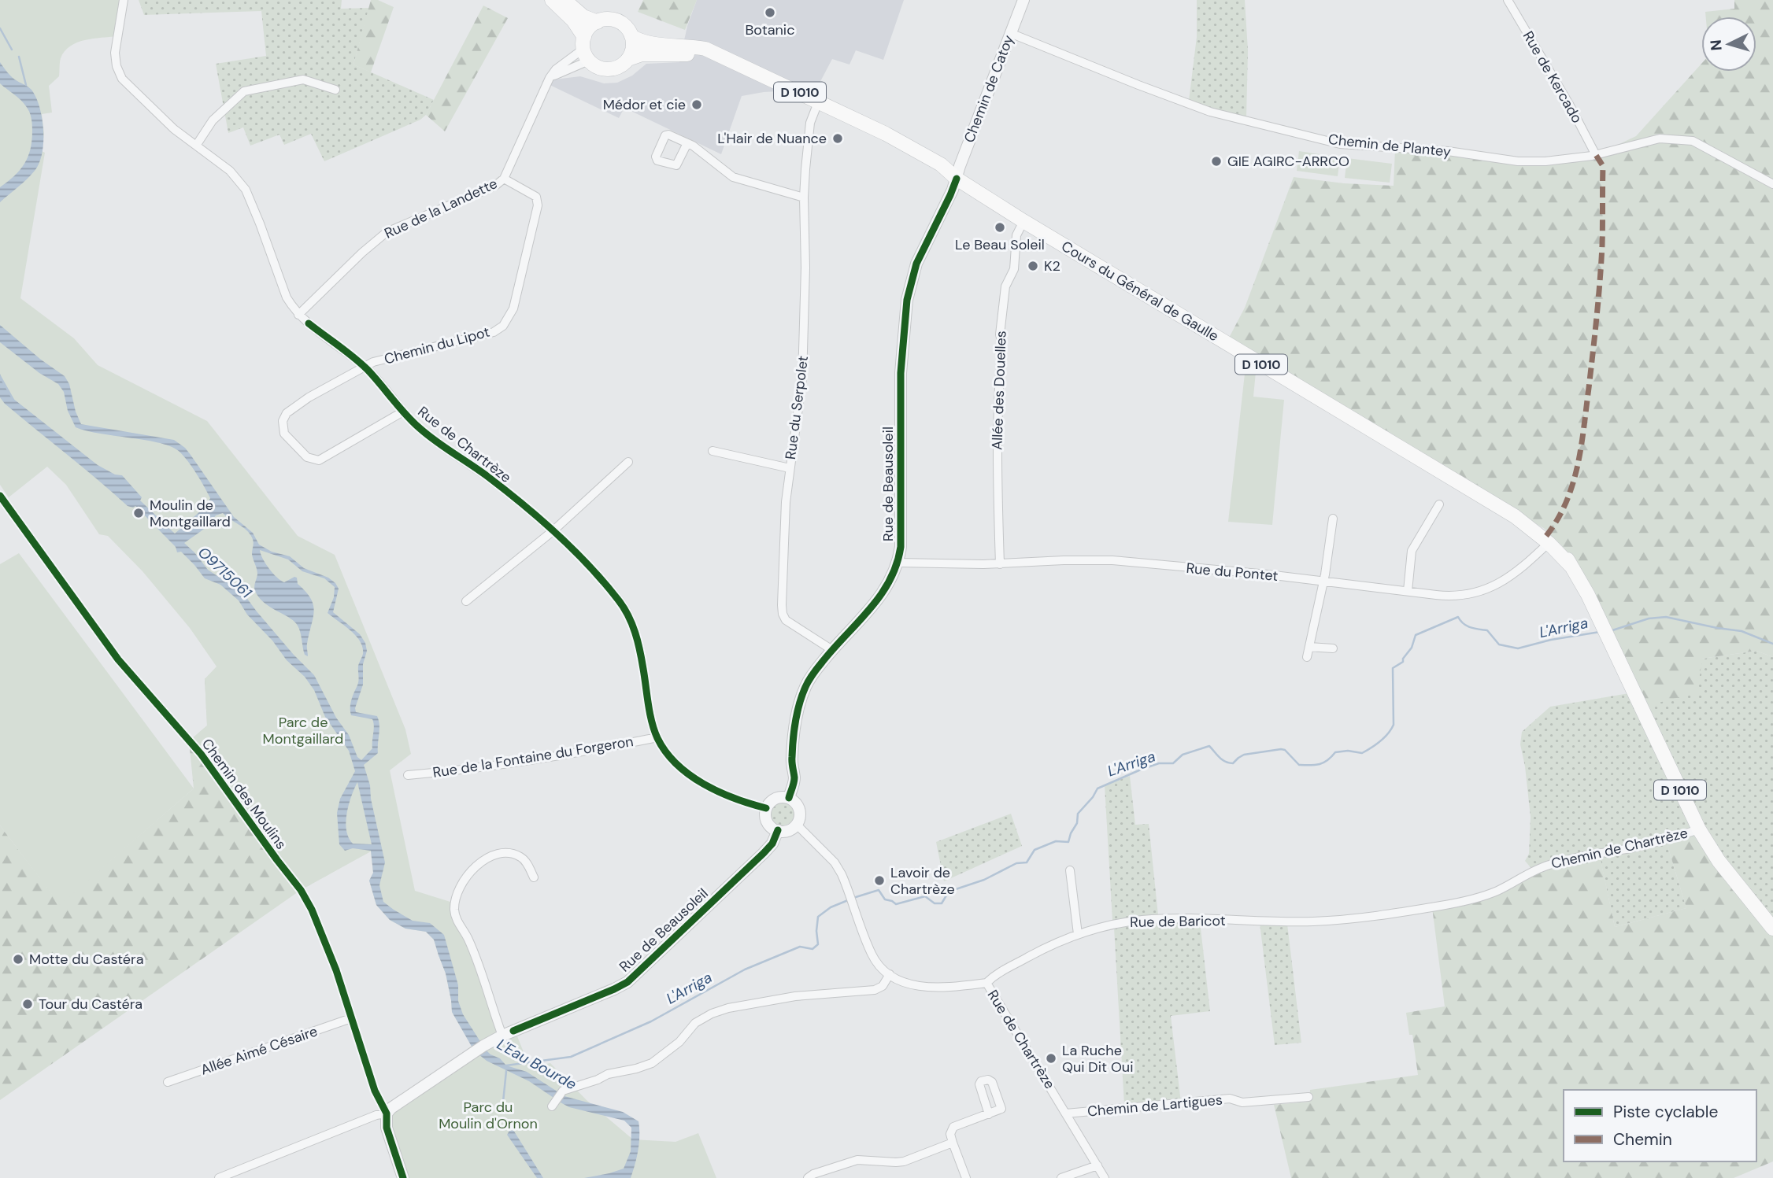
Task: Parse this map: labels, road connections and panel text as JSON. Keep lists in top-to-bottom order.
{
  "streets": {
    "main road": ["D 1010", "Cours du Général de Gaulle"],
    "street": [
      "Rue de Kercado",
      "Chemin de Catoy",
      "Chemin de Plantey",
      "Rue de la Landette",
      "Chemin du Lipot",
      "Allée des Douelles",
      "Rue du Serpolet",
      "Rue de Chartrèze",
      "Rue de Beausoleil",
      "Rue du Pontet",
      "Rue de la Fontaine du Forgeron",
      "Chemin des Moulins",
      "Chemin de Chartrèze",
      "Rue de Baricot",
      "Allée Aimé Césaire",
      "Chemin de Lartigues"
    ]
  },
  "crossings": [
    ["Rue de Kercado", "Chemin de Plantey"],
    ["Chemin de Catoy", "Chemin de Plantey"],
    ["Chemin de Catoy", "Cours du Général de Gaulle"],
    ["Chemin de Catoy", "Rue de Beausoleil"],
    ["D 1010", "Cours du Général de Gaulle"],
    ["D 1010", "Chemin de Chartrèze"],
    ["Rue de la Landette", "Cours du Général de Gaulle"],
    ["Rue de la Landette", "Chemin du Lipot"],
    ["Rue de la Landette", "Rue de Chartrèze"],
    ["Cours du Général de Gaulle", "Allée des Douelles"],
    ["Cours du Général de Gaulle", "Rue du Serpolet"],
    ["Cours du Général de Gaulle", "Rue de Beausoleil"],
    ["Cours du Général de Gaulle", "Rue du Pontet"],
    ["Cours du Général de Gaulle", "Chemin de Chartrèze"],
    ["Chemin du Lipot", "Rue de Chartrèze"],
    ["Allée des Douelles", "Rue du Pontet"],
    ["Rue du Serpolet", "Rue de Beausoleil"],
    ["Rue de Chartrèze", "Rue de Beausoleil"],
    ["Rue de Chartrèze", "Rue de la Fontaine du Forgeron"],
    ["Rue de Chartrèze", "Rue de Baricot"],
    ["Rue de Chartrèze", "Chemin de Lartigues"],
    ["Rue de Beausoleil", "Rue du Pontet"],
    ["Rue de Beausoleil", "Chemin des Moulins"],
    ["Chemin des Moulins", "Allée Aimé Césaire"],
    ["Chemin de Chartrèze", "Rue de Baricot"]
  ],
  "water": ["O9715061", "L'Arriga", "L'Eau Bourde"],
  "parks": ["Parc de Montgaillard", "Parc du Moulin d'Ornon"],
  "places": [
    "Botanic",
    "Médor et cie",
    "L'Hair de Nuance",
    "GIE AGIRC-ARRCO",
    "Le Beau Soleil",
    "K2",
    "Moulin de Montgaillard",
    "Lavoir de Chartrèze",
    "Motte du Castéra",
    "Tour du Castéra",
    "La Ruche Qui Dit Oui"
  ],
  "legend": ["Piste cyclable", "Chemin"],
  "north": "left"
}
